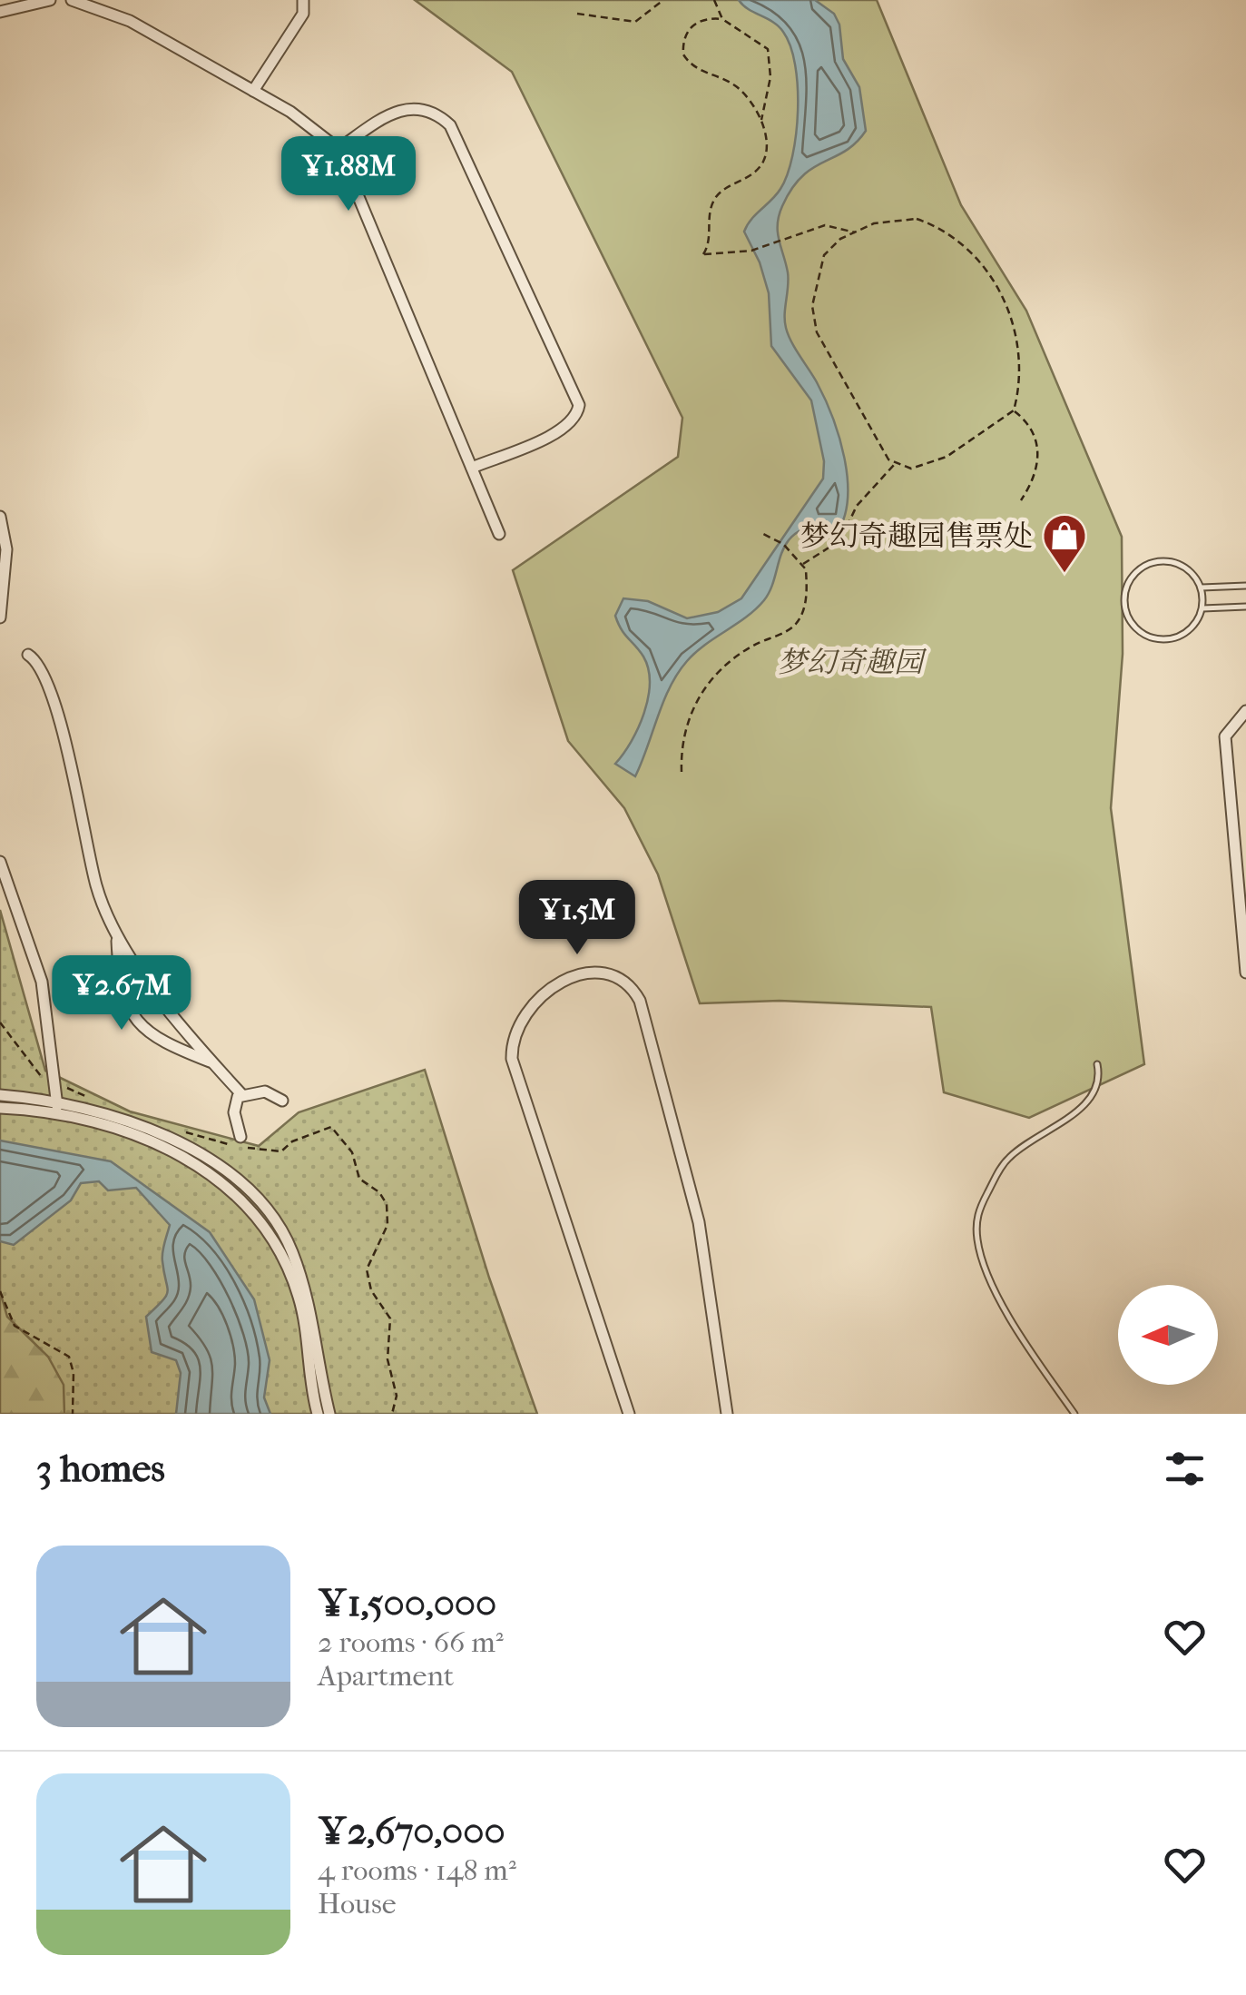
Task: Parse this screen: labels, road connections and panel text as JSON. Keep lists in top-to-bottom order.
{
  "parks": ["梦幻奇趣园"],
  "places": {
    "shop": ["梦幻奇趣园售票处"]
  },
  "north": "left",
  "page": {
    "price": ["¥1.88M", "¥1.5M", "¥2.67M"],
    "heading": "3 homes",
    "list": [
      {
        "name": "¥1,500,000",
        "note": "2 rooms · 66 m² · Apartment"
      },
      {
        "name": "¥2,670,000",
        "note": "4 rooms · 148 m² · House"
      }
    ]
  }
}
